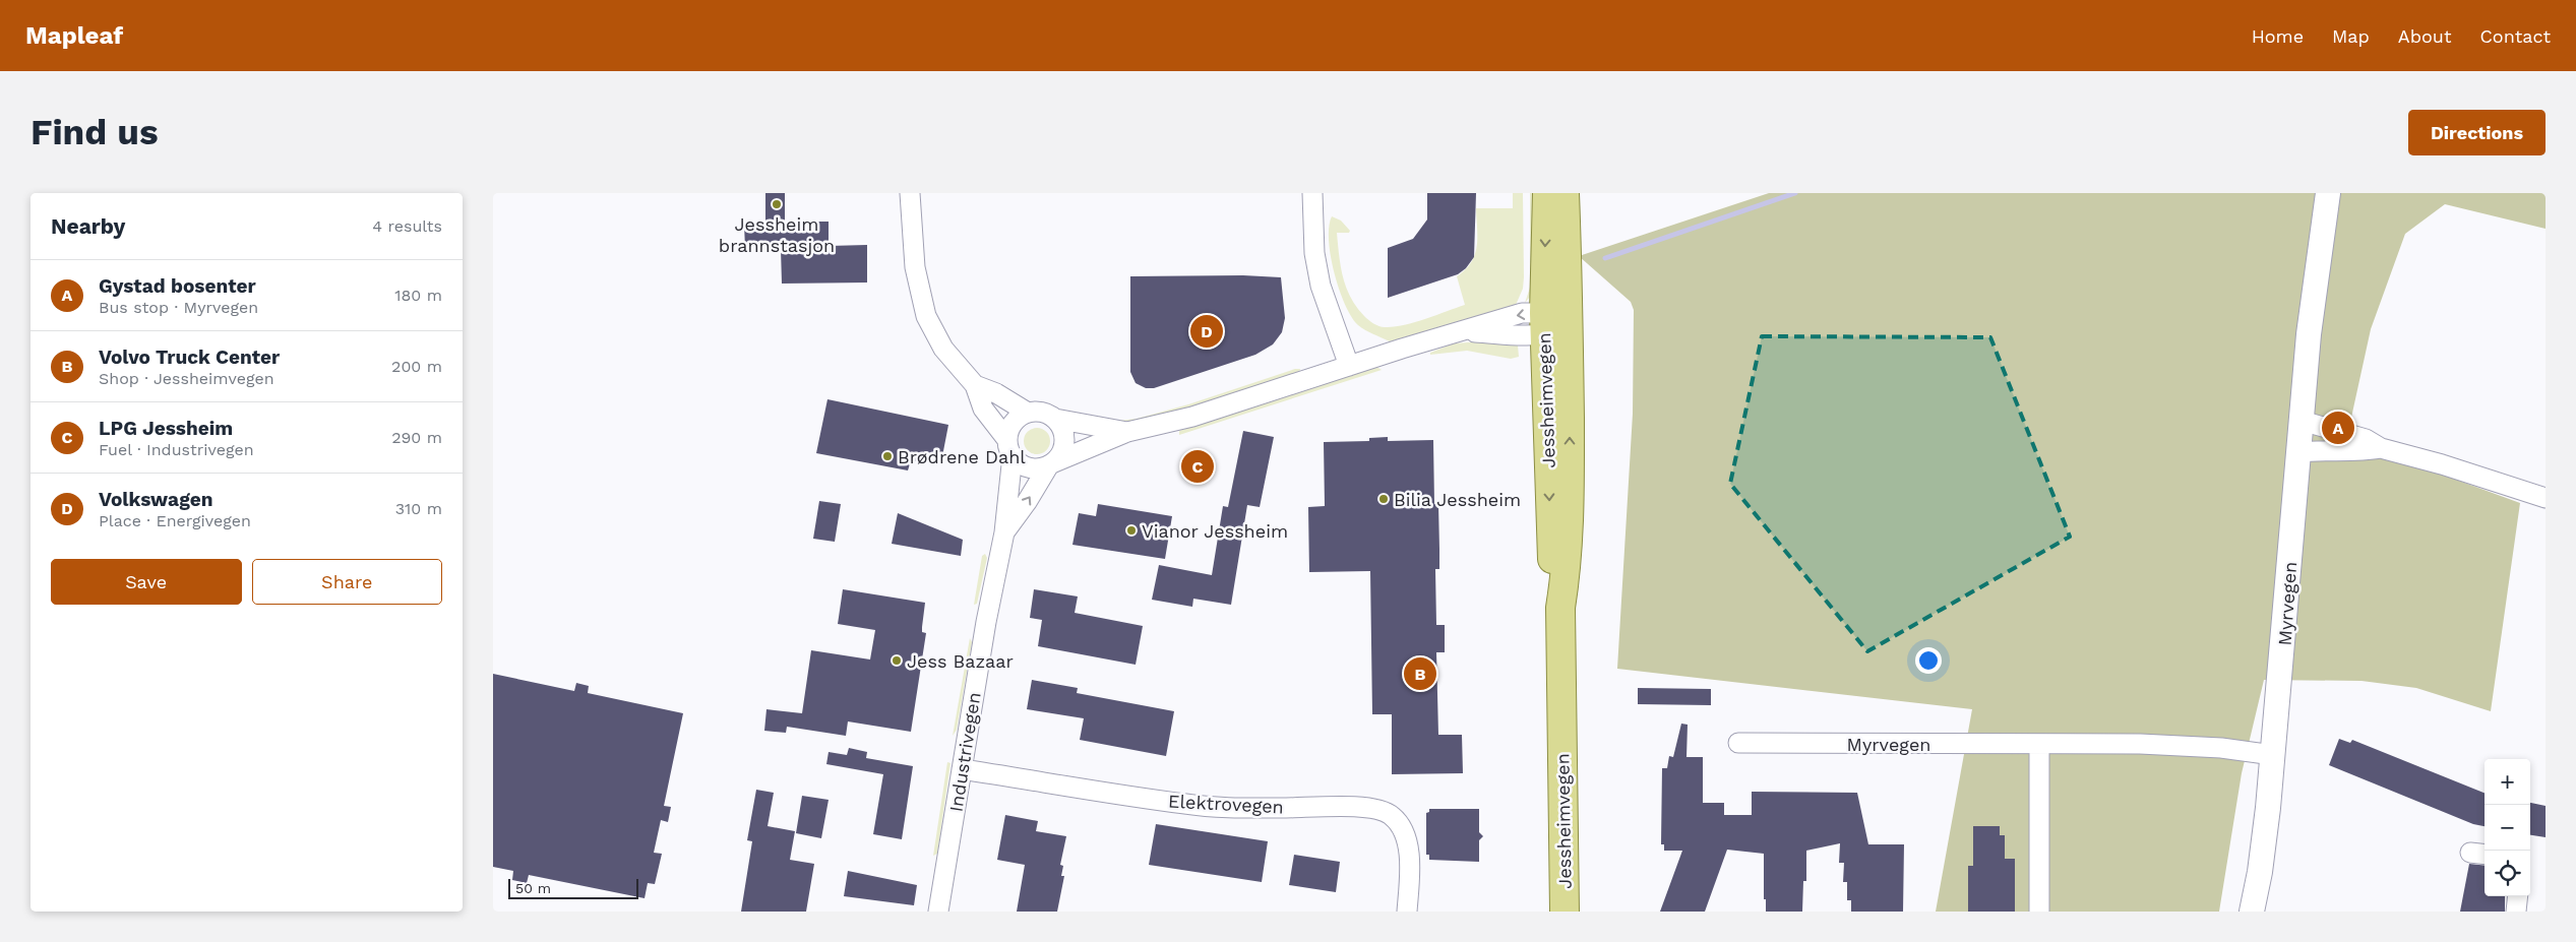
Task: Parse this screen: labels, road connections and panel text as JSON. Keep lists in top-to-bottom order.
{
  "streets": {
    "main road": ["Jessheimvegen"],
    "street": ["Myrvegen", "Industrivegen", "Elektrovegen"]
  },
  "crossings": [
    ["Industrivegen", "Elektrovegen"]
  ],
  "places": [
    "Jessheim brannstasjon",
    "Brødrene Dahl",
    "Bilia Jessheim",
    "Vianor Jessheim",
    "Jess Bazaar"
  ],
  "scale_bar": "50 m",
  "page": {
    "header": "Mapleaf",
    "nav": [
      "Home",
      "Map",
      "About",
      "Contact"
    ],
    "buttons": [
      "Directions",
      ["Save", "Share"]
    ],
    "title": "Find us",
    "heading": ["Nearby", "4 results"],
    "list": [
      {
        "mark": "A",
        "name": "Gystad bosenter",
        "note": "Bus stop · Myrvegen",
        "value": "180 m"
      },
      {
        "mark": "B",
        "name": "Volvo Truck Center",
        "note": "Shop · Jessheimvegen",
        "value": "200 m"
      },
      {
        "mark": "C",
        "name": "LPG Jessheim",
        "note": "Fuel · Industrivegen",
        "value": "290 m"
      },
      {
        "mark": "D",
        "name": "Volkswagen",
        "note": "Place · Energivegen",
        "value": "310 m"
      }
    ],
    "pins": [
      "D",
      "A",
      "C",
      "B"
    ],
    "map_buttons": ["+", "−"],
    "scale": "50 m"
  }
}
